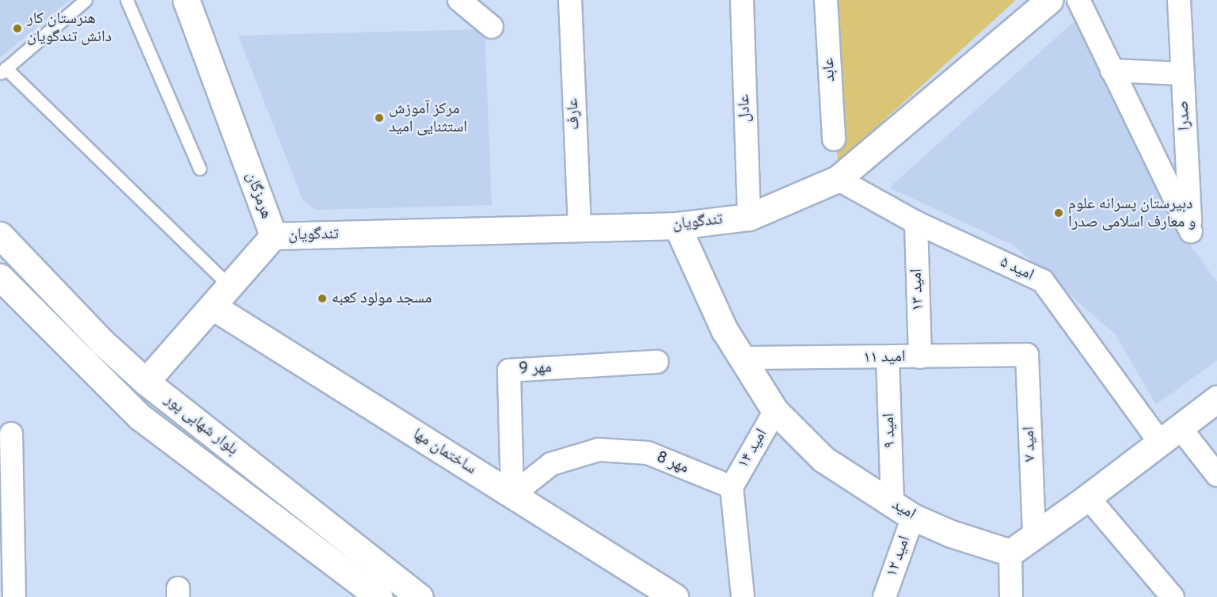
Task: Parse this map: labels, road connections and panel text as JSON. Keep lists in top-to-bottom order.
{
  "streets": {
    "street": [
      "عابد",
      "عادل",
      "عارف",
      "صدرا",
      "هرمزگان",
      "تندگویان",
      "امید ۵",
      "امید ۱۳",
      "امید ۱۱",
      "مهر 9",
      "بلوار شهابی پور",
      "امید ۹",
      "امید ۷",
      "امید ۱۴",
      "ساختمان مها",
      "مهر 8",
      "امید",
      "امید ۱۲"
    ]
  },
  "crossings": [
    ["عادل", "تندگویان"],
    ["عارف", "تندگویان"],
    ["هرمزگان", "تندگویان"],
    ["هرمزگان", "بلوار شهابی پور"],
    ["هرمزگان", "ساختمان مها"],
    ["تندگویان", "امید ۵"],
    ["تندگویان", "امید"],
    ["امید ۵", "امید ۱۳"],
    ["امید ۱۳", "امید ۱۱"],
    ["امید ۱۱", "امید ۹"],
    ["امید ۱۱", "امید ۷"],
    ["امید ۱۱", "امید"],
    ["مهر 9", "ساختمان مها"],
    ["مهر 9", "مهر 8"],
    ["امید ۹", "امید"],
    ["امید ۹", "امید ۱۲"],
    ["امید ۱۴", "مهر 8"],
    ["امید ۱۴", "امید"],
    ["ساختمان مها", "مهر 8"],
    ["امید", "امید ۱۲"]
  ],
  "places": [
    "هنرستان کار دانش تندگویان",
    "مرکز آموزش استثنایی امید",
    "دبیرستان پسرانه علوم و معارف اسلامی صدرا",
    "مسجد مولود کعبه"
  ]
}
